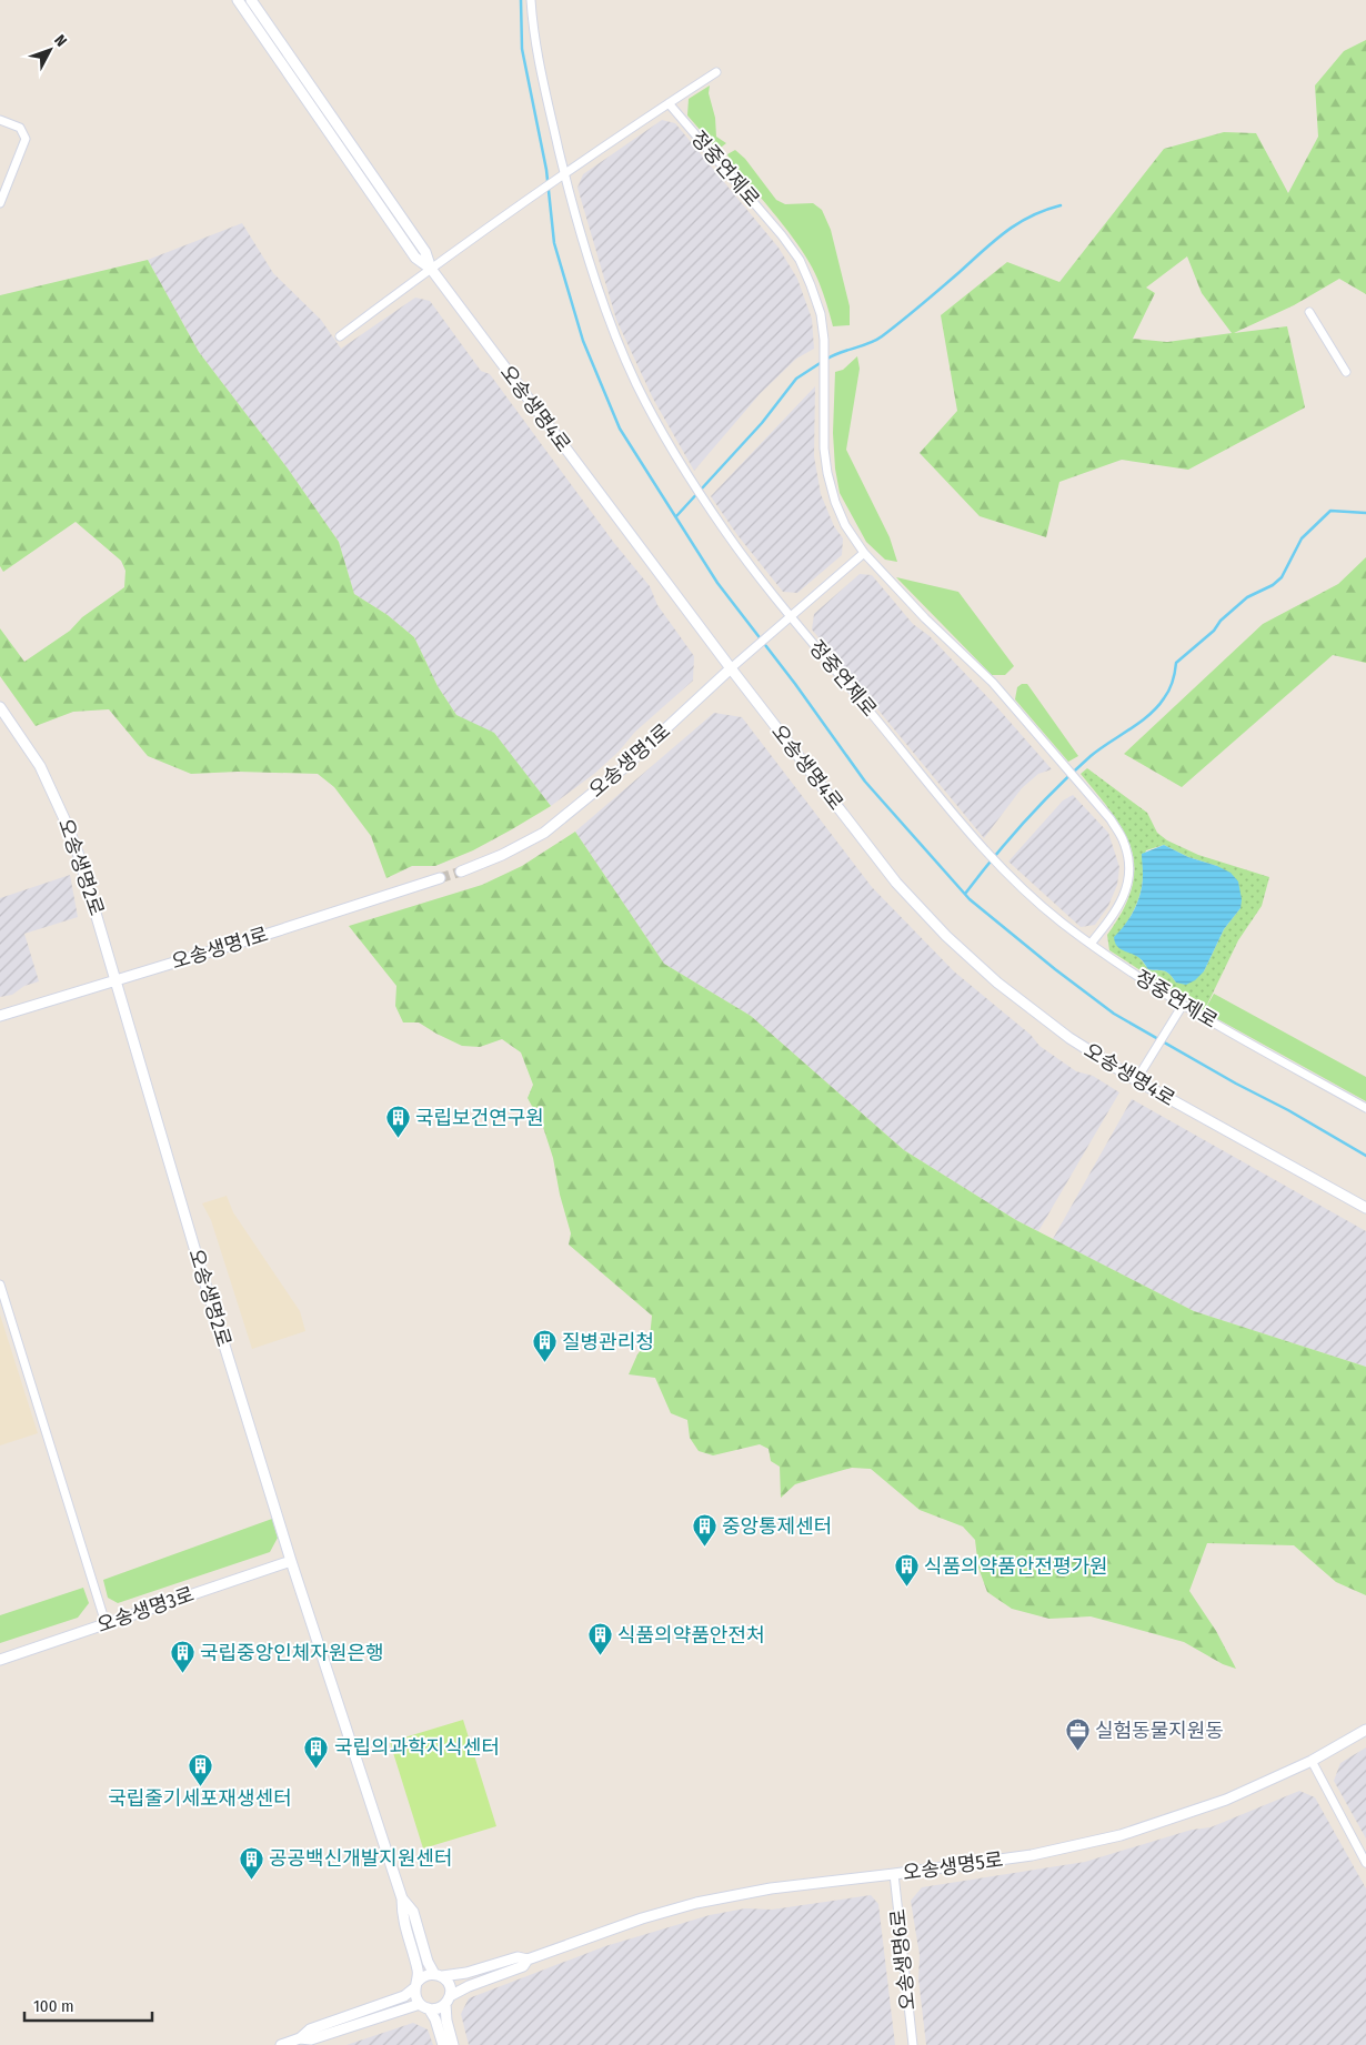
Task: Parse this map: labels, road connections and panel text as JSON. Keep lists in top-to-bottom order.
{
  "streets": {
    "street": [
      "정중연제로",
      "오송생명4로",
      "오송생명1로",
      "오송생명2로",
      "오송생명3로",
      "오송생명5로",
      "오송생명6로"
    ]
  },
  "crossings": [
    ["오송생명4로", "오송생명1로"],
    ["오송생명1로", "오송생명2로"],
    ["오송생명2로", "오송생명3로"],
    ["오송생명2로", "오송생명5로"],
    ["오송생명5로", "오송생명6로"]
  ],
  "places": {
    "building": [
      "국립보건연구원",
      "질병관리청",
      "중앙통제센터",
      "식품의약품안전평가원",
      "식품의약품안전처",
      "국립중앙인체자원은행",
      "국립의과학지식센터",
      "국립줄기세포재생센터",
      "공공백신개발지원센터"
    ],
    "office": ["실험동물지원동"]
  },
  "scale_bar": "100 m",
  "north": "top right"
}
